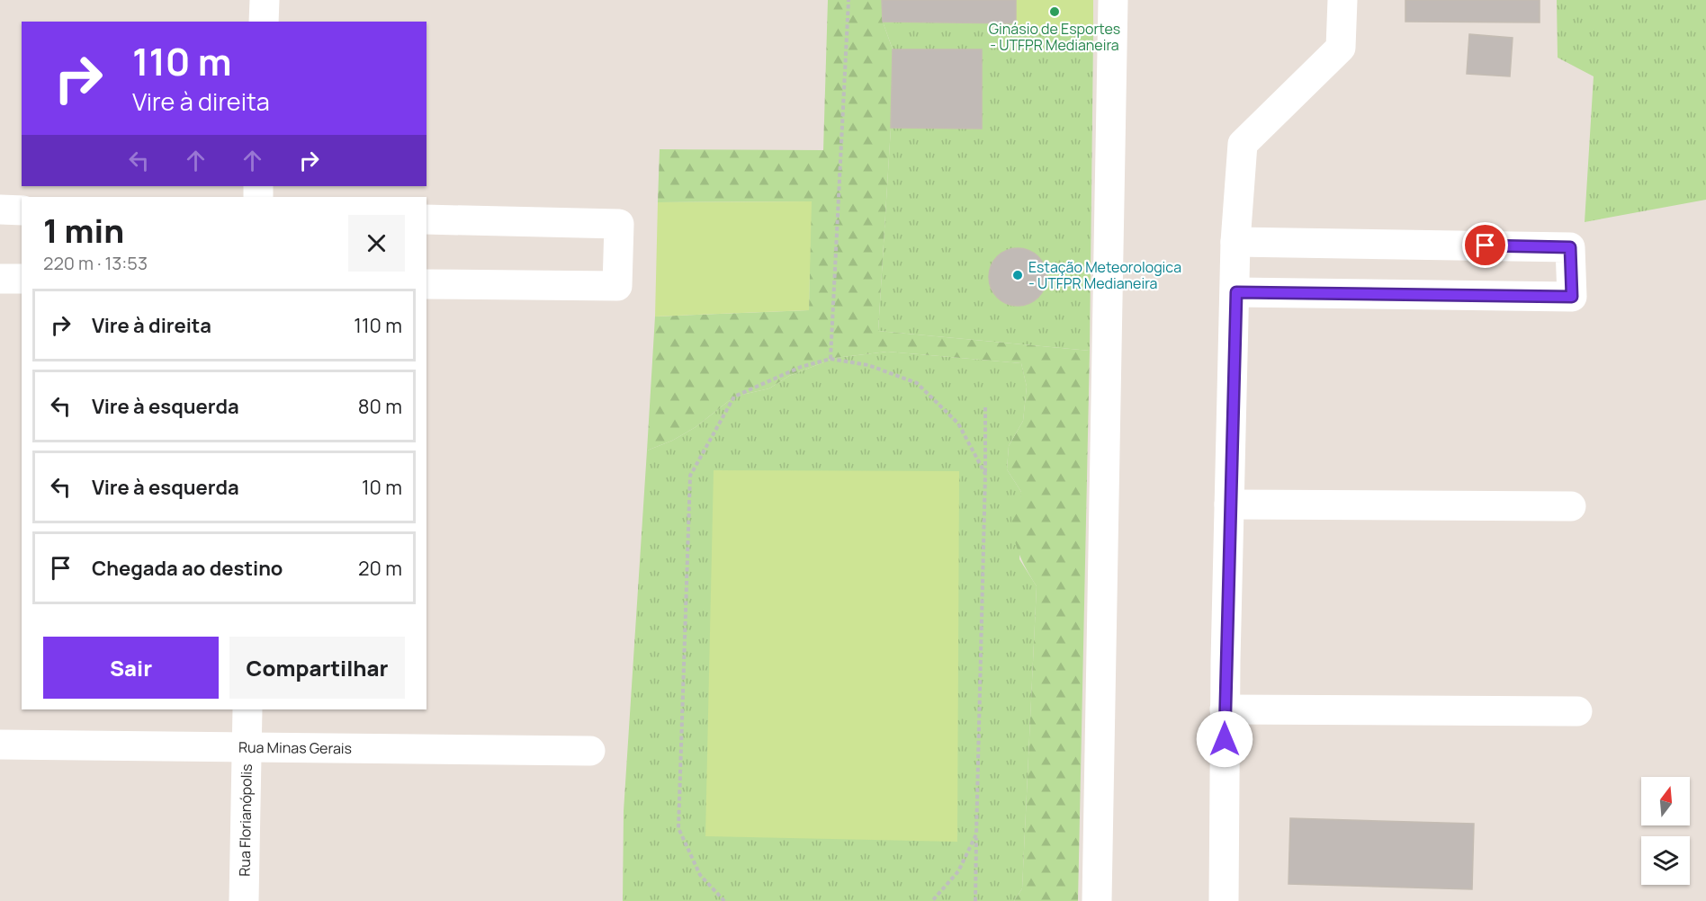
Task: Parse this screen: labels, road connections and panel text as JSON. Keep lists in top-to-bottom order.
{
  "streets": {
    "street": ["Rua Minas Gerais", "Rua Florianópolis"]
  },
  "crossings": [
    ["Rua Minas Gerais", "Rua Florianópolis"]
  ],
  "places": ["Ginásio de Esportes - UTFPR Medianeira", "Estação Meteorologica - UTFPR Medianeira"],
  "north": "top",
  "page": {
    "turn": ["110 m", "Vire à direita"],
    "heading": ["1 min", "220 m · 13:53"],
    "list": [
      {
        "name": "Vire à direita",
        "value": "110 m"
      },
      {
        "name": "Vire à esquerda",
        "value": "80 m"
      },
      {
        "name": "Vire à esquerda",
        "value": "10 m"
      },
      {
        "name": "Chegada ao destino",
        "value": "20 m"
      }
    ],
    "buttons": ["Sair", "Compartilhar"]
  }
}
